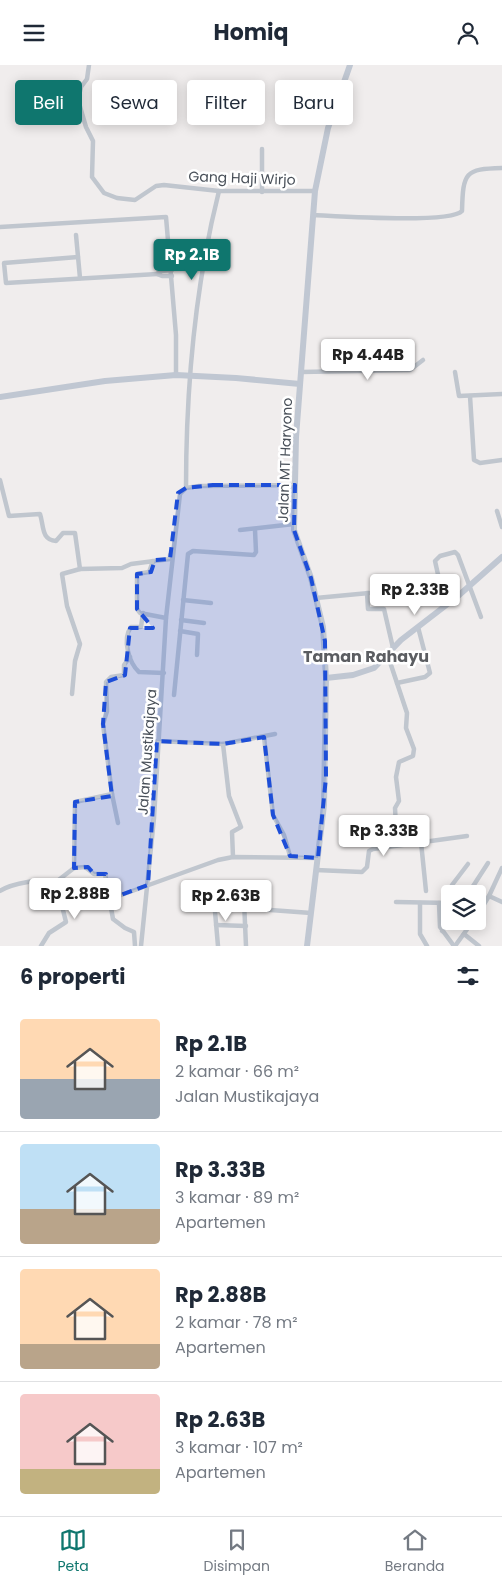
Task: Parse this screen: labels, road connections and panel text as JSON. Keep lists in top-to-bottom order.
{
  "streets": {
    "main road": ["Jalan MT Haryono"],
    "street": ["Gang Haji Wirjo", "Jalan Mustikajaya"]
  },
  "crossings": [
    ["Gang Haji Wirjo", "Jalan MT Haryono"]
  ],
  "districts": ["Taman Rahayu"],
  "page": {
    "header": "Homiq",
    "chip": [
      "Beli",
      "Sewa",
      "Filter",
      "Baru"
    ],
    "price": [
      "Rp 2.1B",
      "Rp 4.44B",
      "Rp 2.33B",
      "Rp 3.33B",
      "Rp 2.88B",
      "Rp 2.63B"
    ],
    "heading": "6 properti",
    "list": [
      {
        "name": "Rp 2.1B",
        "note": "2 kamar · 66 m² · Jalan Mustikajaya"
      },
      {
        "name": "Rp 3.33B",
        "note": "3 kamar · 89 m² · Apartemen"
      },
      {
        "name": "Rp 2.88B",
        "note": "2 kamar · 78 m² · Apartemen"
      },
      {
        "name": "Rp 2.63B",
        "note": "3 kamar · 107 m² · Apartemen"
      }
    ],
    "tabs": ["Peta", "Disimpan", "Beranda"]
  }
}
